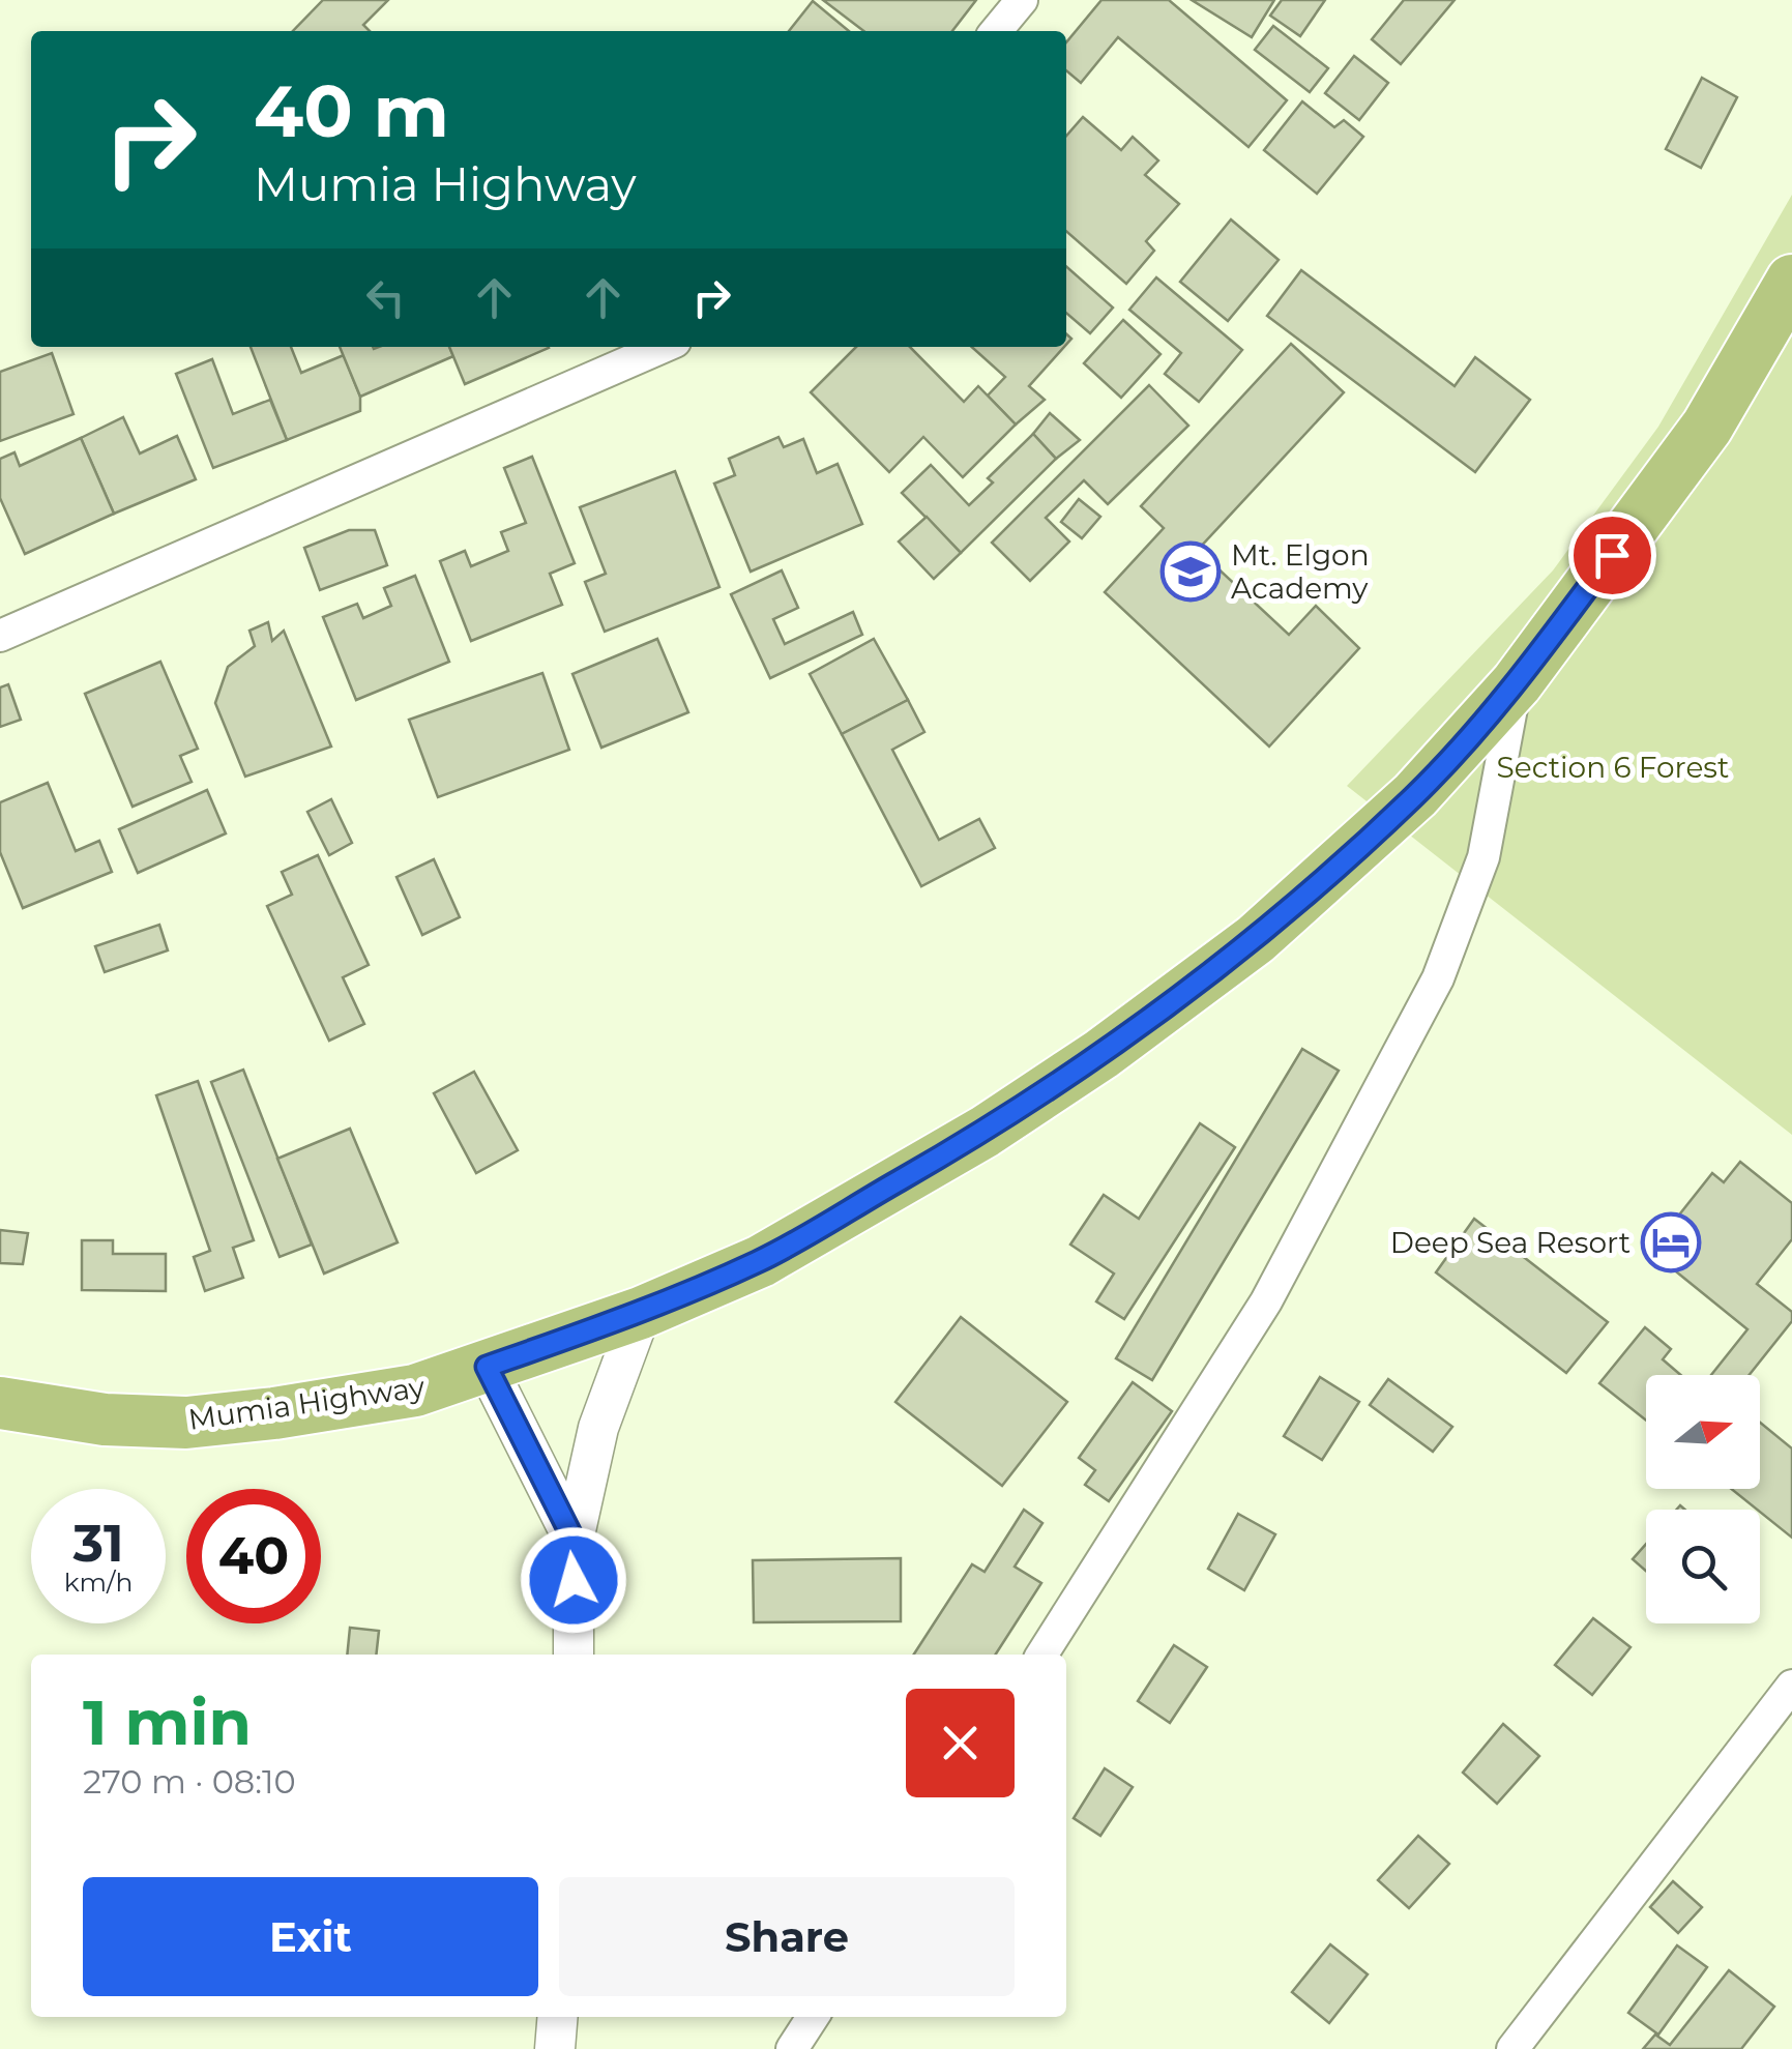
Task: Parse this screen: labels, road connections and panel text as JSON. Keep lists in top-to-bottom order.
{
  "streets": {
    "highway": ["Mumia Highway"]
  },
  "parks": ["Section 6 Forest"],
  "places": {
    "school or university": ["Mt. Elgon Academy"],
    "hotel": ["Deep Sea Resort"]
  },
  "north": "right",
  "page": {
    "turn": ["40 m", "Mumia Highway"],
    "speed": "31 km/h",
    "limit": "40",
    "heading": ["1 min", "270 m · 08:10"],
    "buttons": ["Exit", "Share"]
  }
}
